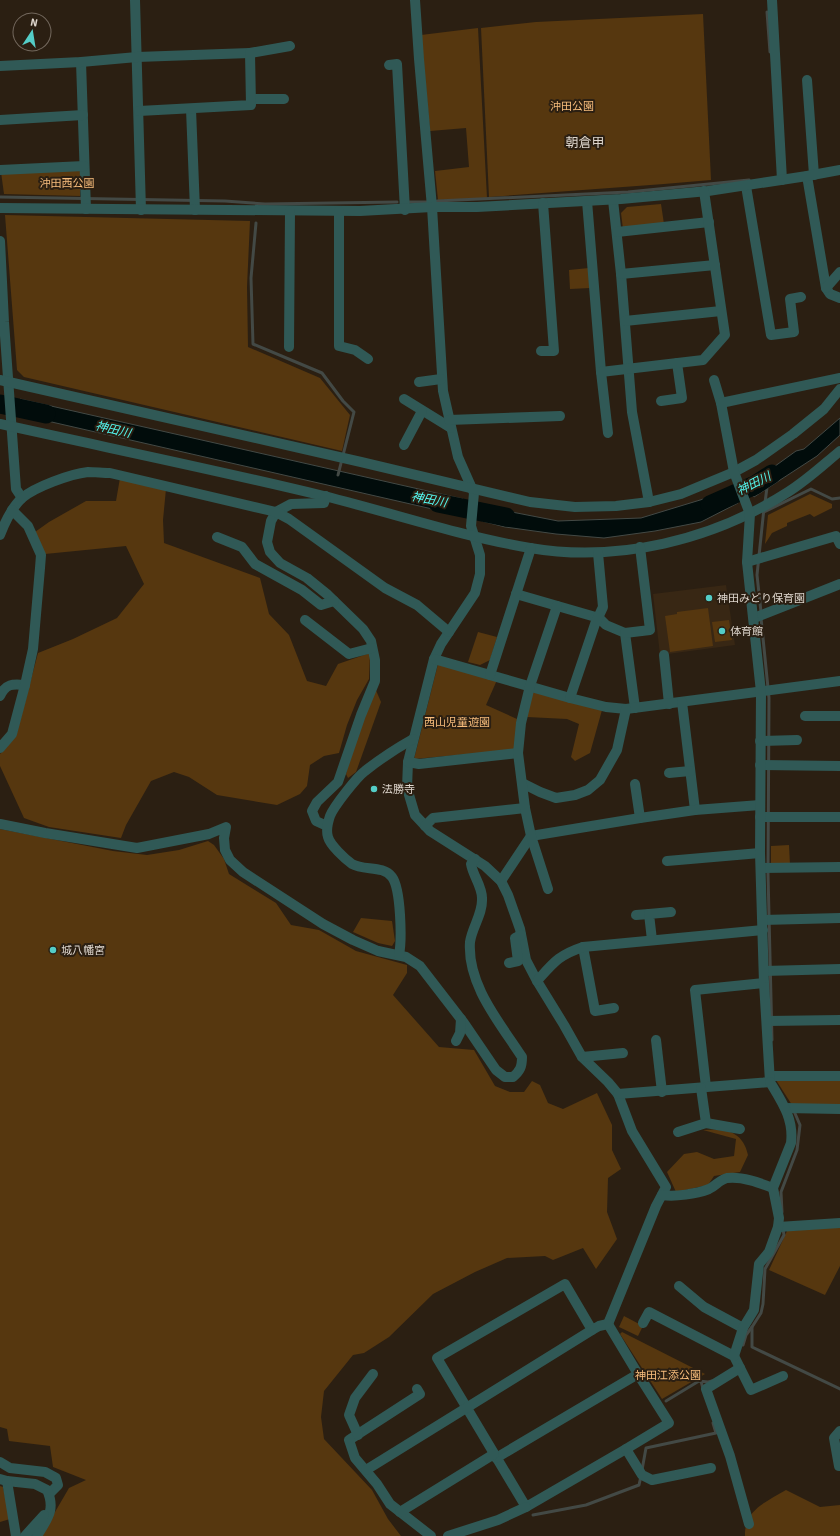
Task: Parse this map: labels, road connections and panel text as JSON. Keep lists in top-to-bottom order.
{
  "districts": ["朝倉甲"],
  "water": ["神田川"],
  "parks": [
    "沖田公園",
    "沖田西公園",
    "西山児童遊園",
    "神田江添公園"
  ],
  "places": [
    "神田みどり保育園",
    "体育館",
    "法勝寺",
    "城八幡宮"
  ],
  "north": "top"
}
